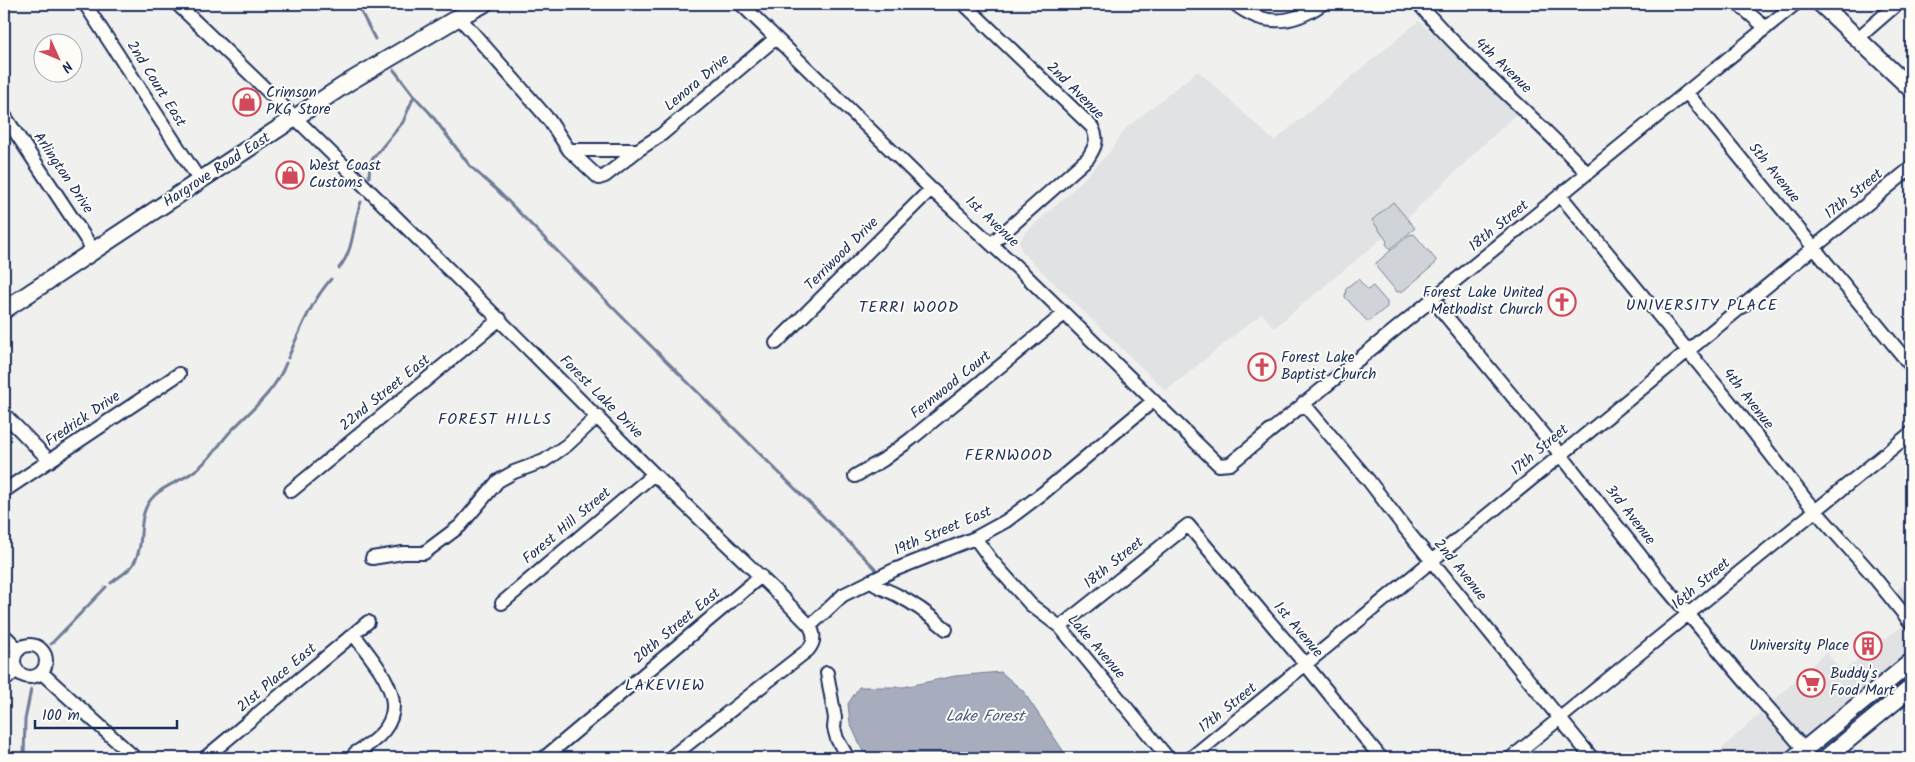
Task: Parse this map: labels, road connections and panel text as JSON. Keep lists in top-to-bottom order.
{
  "streets": {
    "main road": ["Hargrove Road East"],
    "street": [
      "4th Avenue",
      "Lenora Drive",
      "2nd Court East",
      "2nd Avenue",
      "Arlington Drive",
      "5th Avenue",
      "17th Street",
      "1st Avenue",
      "18th Street",
      "Terriwood Drive",
      "Fernwood Court",
      "22nd Street East",
      "Forest Lake Drive",
      "Fredrick Drive",
      "3rd Avenue",
      "Forest Hill Street",
      "19th Street East",
      "16th Street",
      "20th Street East",
      "Lake Avenue",
      "21st Place East"
    ]
  },
  "crossings": [
    ["4th Avenue", "17th Street"],
    ["4th Avenue", "18th Street"],
    ["4th Avenue", "16th Street"],
    ["Lenora Drive", "Hargrove Road East"],
    ["Lenora Drive", "1st Avenue"],
    ["2nd Court East", "Hargrove Road East"],
    ["2nd Avenue", "17th Street"],
    ["2nd Avenue", "1st Avenue"],
    ["2nd Avenue", "18th Street"],
    ["2nd Avenue", "16th Street"],
    ["Hargrove Road East", "Arlington Drive"],
    ["Hargrove Road East", "Forest Lake Drive"],
    ["5th Avenue", "17th Street"],
    ["5th Avenue", "18th Street"],
    ["17th Street", "1st Avenue"],
    ["17th Street", "3rd Avenue"],
    ["1st Avenue", "18th Street"],
    ["1st Avenue", "Terriwood Drive"],
    ["1st Avenue", "Fernwood Court"],
    ["1st Avenue", "19th Street East"],
    ["18th Street", "3rd Avenue"],
    ["18th Street", "Lake Avenue"],
    ["22nd Street East", "Forest Lake Drive"],
    ["Forest Lake Drive", "Forest Hill Street"],
    ["Forest Lake Drive", "19th Street East"],
    ["Forest Lake Drive", "20th Street East"],
    ["3rd Avenue", "16th Street"],
    ["19th Street East", "Lake Avenue"]
  ],
  "districts": [
    "UNIVERSITY PLACE",
    "TERRI WOOD",
    "FOREST HILLS",
    "FERNWOOD",
    "LAKEVIEW"
  ],
  "water": ["Lake Forest"],
  "places": {
    "shop": ["Crimson PKG Store", "West Coast Customs"],
    "church": ["Forest Lake United Methodist Church", "Forest Lake Baptist Church"],
    "building": ["University Place"],
    "supermarket": ["Buddy's Food Mart"]
  },
  "scale_bar": "100 m",
  "north": "bottom right"
}
